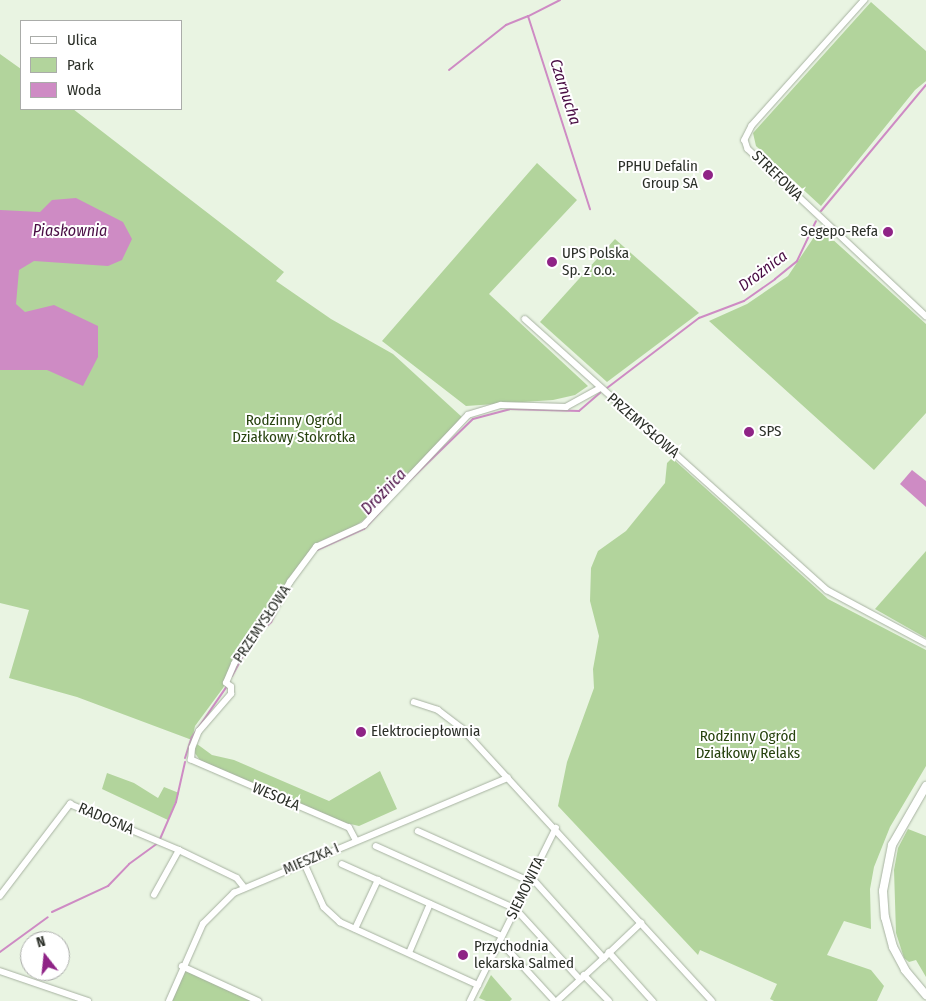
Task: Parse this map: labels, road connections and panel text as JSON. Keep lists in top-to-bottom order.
{
  "streets": {
    "street": [
      "STREFOWA",
      "PRZEMYSŁOWA",
      "WESOŁA",
      "RADOSNA",
      "MIESZKA I",
      "SIEMOWITA"
    ]
  },
  "crossings": [
    ["PRZEMYSŁOWA", "WESOŁA"],
    ["WESOŁA", "MIESZKA I"],
    ["RADOSNA", "MIESZKA I"]
  ],
  "water": ["Czarnucha", "Piaskownia", "Drożnica"],
  "parks": ["Rodzinny Ogród Działkowy Stokrotka", "Rodzinny Ogród Działkowy Relaks"],
  "places": [
    "PPHU Defalin Group SA",
    "Segepo-Refa",
    "UPS Polska Sp. z o.o.",
    "SPS",
    "Elektrociepłownia",
    "Przychodnia lekarska Salmed"
  ],
  "legend": ["Ulica", "Park", "Woda"],
  "north": "top"
}
